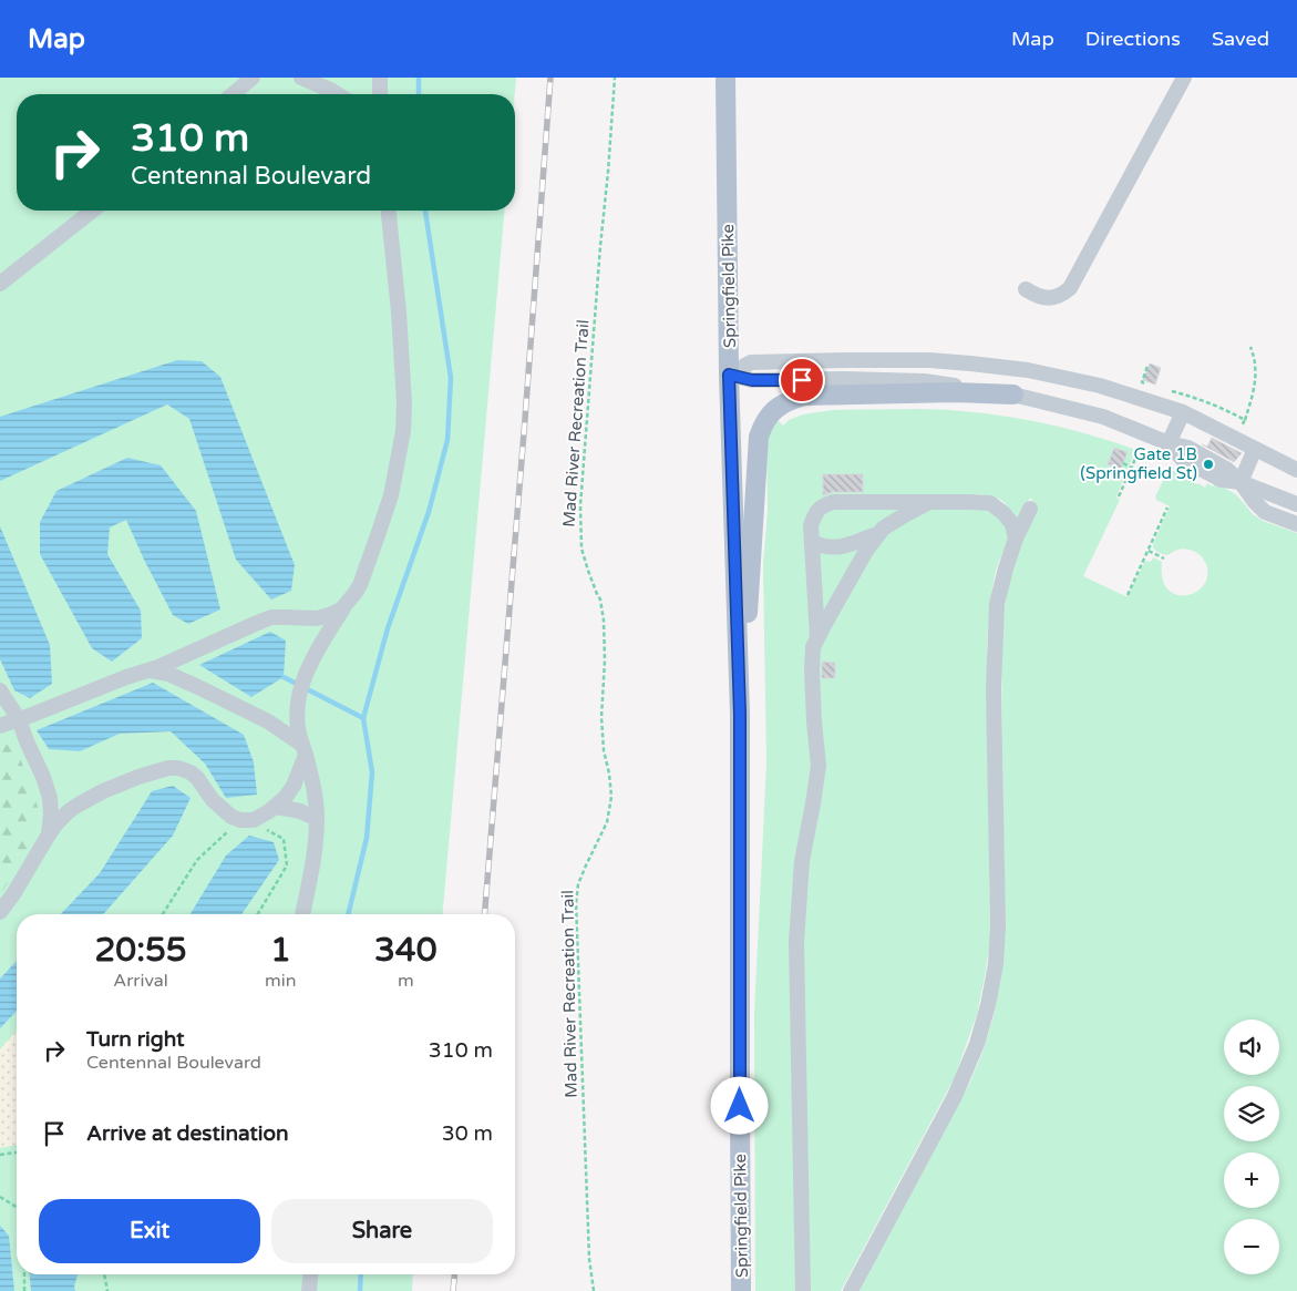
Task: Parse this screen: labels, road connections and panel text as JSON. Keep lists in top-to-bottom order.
{
  "streets": {
    "main road": ["Springfield Pike"],
    "path": ["Mad River Recreation Trail"]
  },
  "places": ["Gate 1B (Springfield St)"],
  "page": {
    "header": "Map",
    "nav": ["Map", "Directions", "Saved"],
    "turn": ["310 m", "Centennal Boulevard"],
    "eta": [
      "20:55",
      "Arrival",
      "1",
      "min",
      "340",
      "m"
    ],
    "list": [
      {
        "name": "Turn right",
        "note": "Centennal Boulevard",
        "value": "310 m"
      },
      {
        "name": "Arrive at destination",
        "value": "30 m"
      }
    ],
    "map_buttons": ["+", "−"],
    "buttons": ["Exit", "Share"]
  }
}
